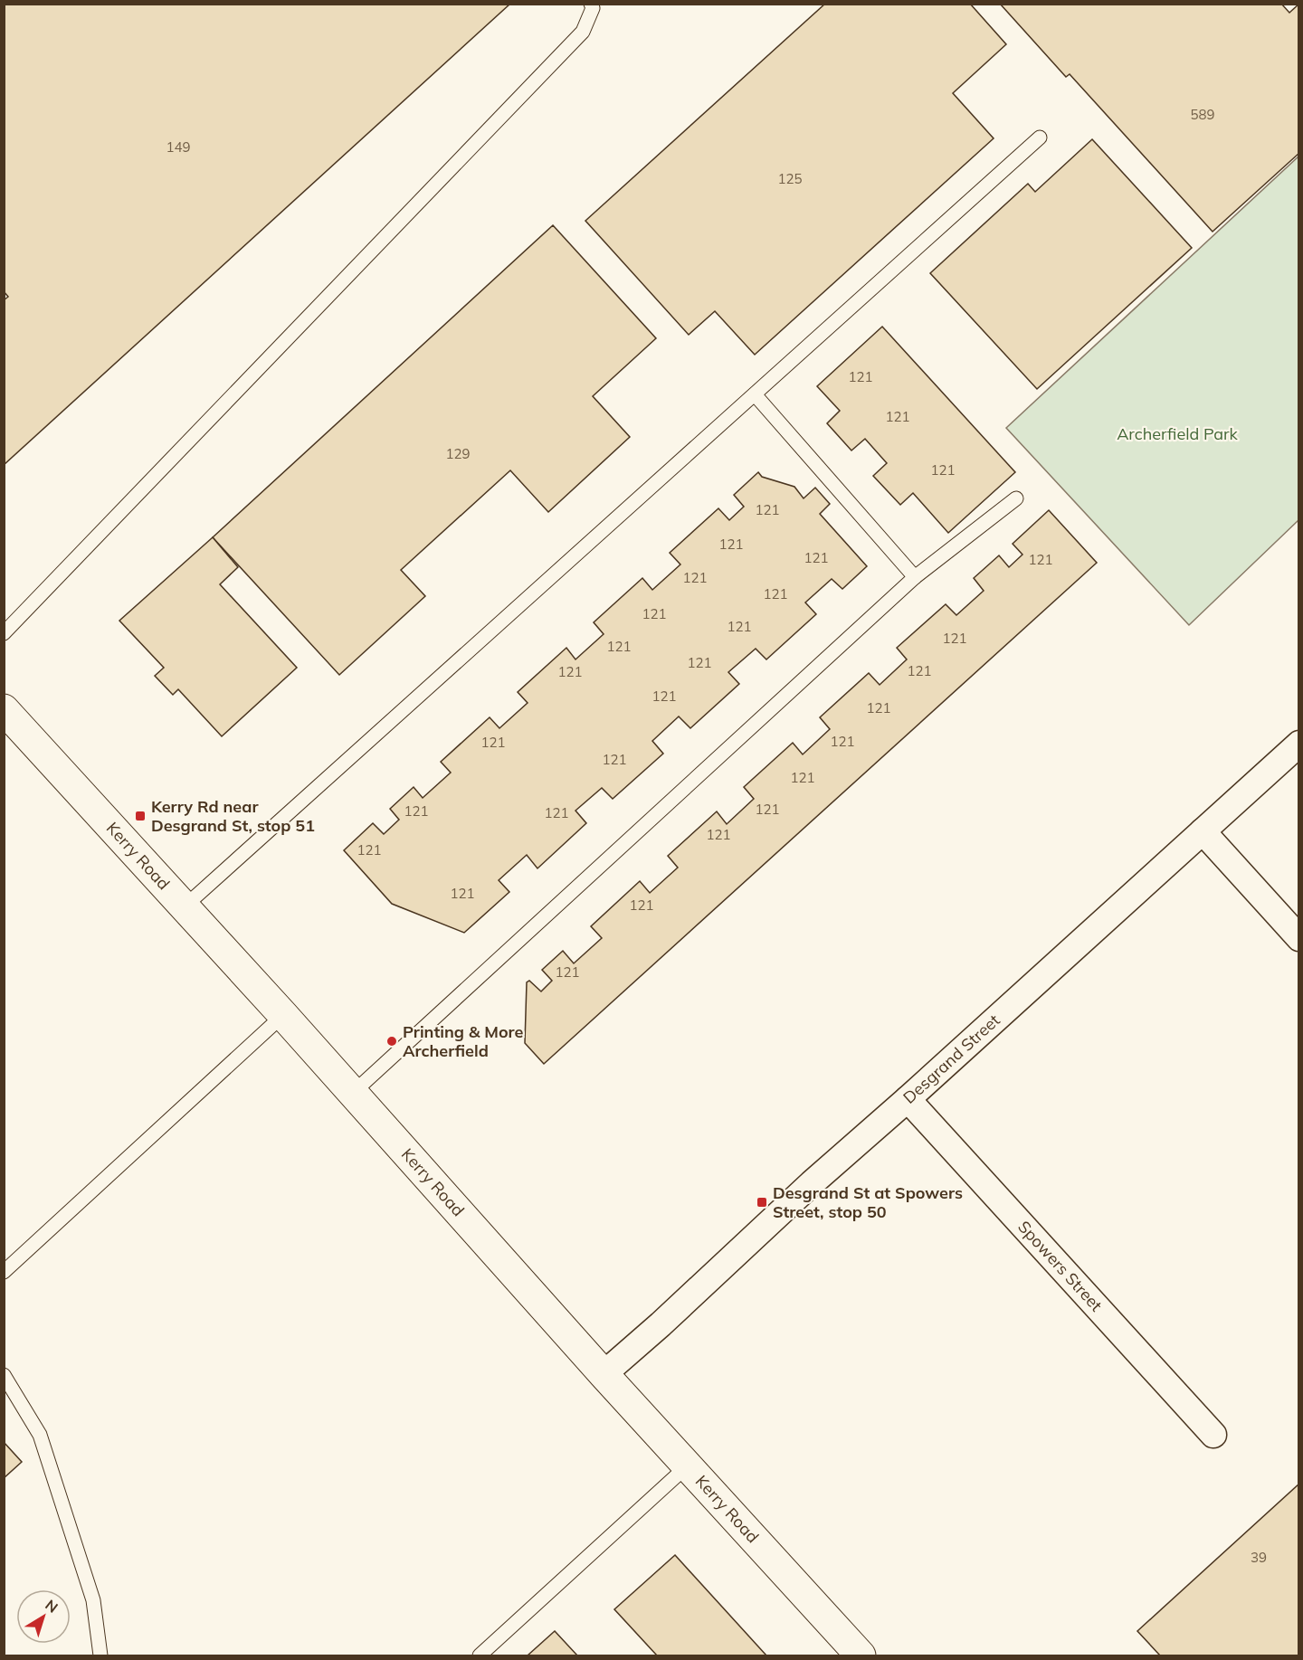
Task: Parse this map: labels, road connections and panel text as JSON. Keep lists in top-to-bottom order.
{
  "streets": {
    "street": ["Kerry Road", "Desgrand Street", "Spowers Street"]
  },
  "crossings": [
    ["Kerry Road", "Desgrand Street"],
    ["Desgrand Street", "Spowers Street"]
  ],
  "parks": ["Archerfield Park"],
  "places": {
    "transit": ["Kerry Rd near Desgrand St, stop 51", "Desgrand St at Spowers Street, stop 50"],
    "other": ["Printing & More Archerfield"]
  },
  "house_numbers": [
    "589",
    "149",
    "125",
    "121",
    "121",
    "129",
    "121",
    "121",
    "121",
    "121",
    "121",
    "121",
    "121",
    "121",
    "121",
    "121",
    "121",
    "121",
    "121",
    "121",
    "121",
    "121",
    "121",
    "121",
    "121",
    "121",
    "121",
    "121",
    "121",
    "121",
    "121",
    "121",
    "121",
    "121",
    "39"
  ],
  "north": "top right"
}
